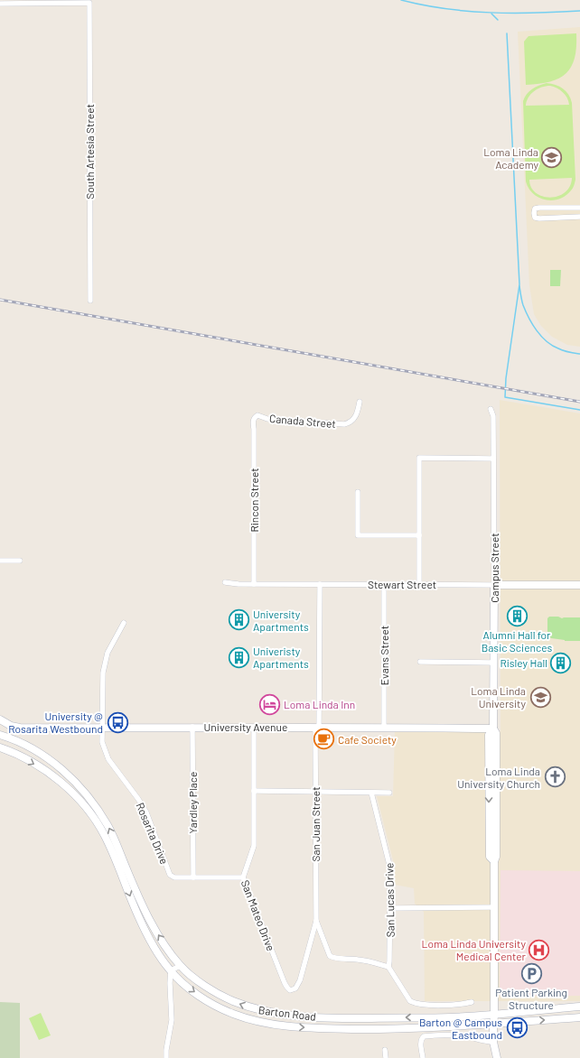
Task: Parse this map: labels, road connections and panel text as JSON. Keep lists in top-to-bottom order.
{
  "streets": {
    "main road": [
      "Campus Street",
      "Stewart Street",
      "University Avenue",
      "Barton Road"
    ],
    "street": [
      "South Artesia Street",
      "Canada Street",
      "Rincon Street",
      "Evans Street",
      "Yardley Place",
      "San Juan Street",
      "Rosarita Drive",
      "San Lucas Drive",
      "San Mateo Drive"
    ]
  },
  "crossings": [
    ["Canada Street", "Rincon Street"],
    ["Rincon Street", "Stewart Street"],
    ["Campus Street", "Stewart Street"],
    ["Campus Street", "University Avenue"],
    ["Campus Street", "Barton Road"],
    ["Stewart Street", "Evans Street"],
    ["Stewart Street", "San Juan Street"],
    ["Evans Street", "University Avenue"],
    ["University Avenue", "Yardley Place"],
    ["University Avenue", "San Juan Street"],
    ["University Avenue", "Rosarita Drive"],
    ["University Avenue", "San Mateo Drive"],
    ["Yardley Place", "Rosarita Drive"],
    ["San Juan Street", "San Lucas Drive"],
    ["San Juan Street", "San Mateo Drive"],
    ["Rosarita Drive", "San Mateo Drive"]
  ],
  "places": {
    "school or university": ["Loma Linda Academy", "Loma Linda University"],
    "building": [
      "Alumni Hall for Basic Sciences",
      "University Apartments",
      "Univeristy Apartments",
      "Risley Hall"
    ],
    "hotel": ["Loma Linda Inn"],
    "bus stop": ["University @ Rosarita Westbound", "Barton @ Campus Eastbound"],
    "cafe": ["Cafe Society"],
    "church": ["Loma Linda University Church"],
    "hospital": ["Loma Linda University Medical Center"],
    "parking": ["Patient Parking Structure"]
  }
}
